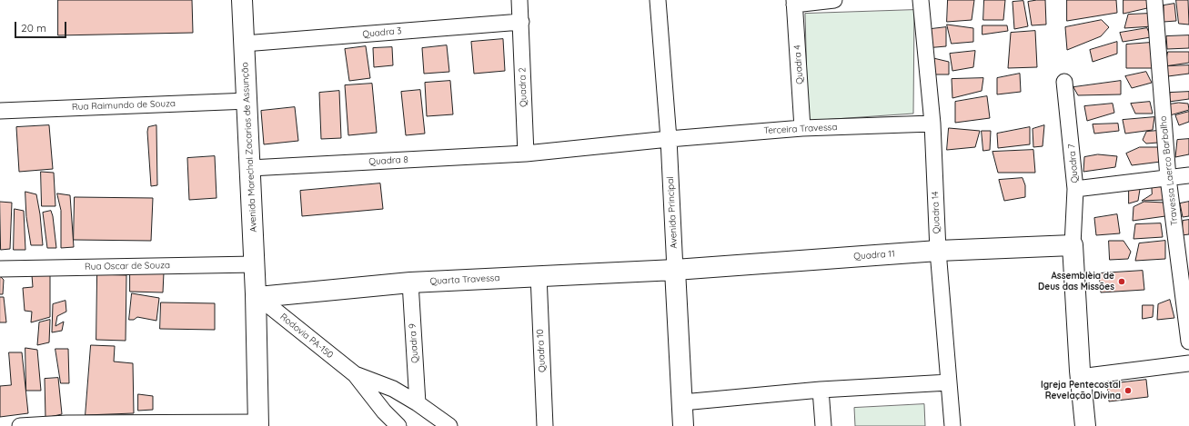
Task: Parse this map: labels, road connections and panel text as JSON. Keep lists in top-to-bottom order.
{
  "streets": {
    "street": [
      "Quadra 3",
      "Quadra 4",
      "Quadra 2",
      "Rua Raimundo de Souza",
      "Terceira Travessa",
      "Avenida Marechal Zacarias de Assunção",
      "Quadra 8",
      "Quadra 7",
      "Travessa Laerco Barbalho",
      "Avenida Principal",
      "Quadra 14",
      "Quadra 11",
      "Rua Oscar de Souza",
      "Quarta Travessa",
      "Rodovia PA-150",
      "Quadra 9",
      "Quadra 10"
    ]
  },
  "crossings": [
    ["Quadra 3", "Quadra 2"],
    ["Quadra 3", "Avenida Marechal Zacarias de Assunção"],
    ["Quadra 4", "Terceira Travessa"],
    ["Quadra 2", "Quadra 8"],
    ["Rua Raimundo de Souza", "Avenida Marechal Zacarias de Assunção"],
    ["Terceira Travessa", "Avenida Principal"],
    ["Terceira Travessa", "Quadra 14"],
    ["Avenida Marechal Zacarias de Assunção", "Quadra 8"],
    ["Avenida Marechal Zacarias de Assunção", "Rua Oscar de Souza"],
    ["Avenida Marechal Zacarias de Assunção", "Quarta Travessa"],
    ["Avenida Marechal Zacarias de Assunção", "Rodovia PA-150"],
    ["Quadra 7", "Quadra 11"],
    ["Avenida Principal", "Quadra 11"],
    ["Avenida Principal", "Quarta Travessa"],
    ["Quadra 14", "Quadra 11"],
    ["Quadra 11", "Quarta Travessa"],
    ["Quarta Travessa", "Rodovia PA-150"],
    ["Quarta Travessa", "Quadra 9"],
    ["Quarta Travessa", "Quadra 10"],
    ["Rodovia PA-150", "Quadra 9"]
  ],
  "places": ["Assemblèia de Deus das Missões", "Igreja Pentecostal Revelação Divina"],
  "scale_bar": "20 m"
}
